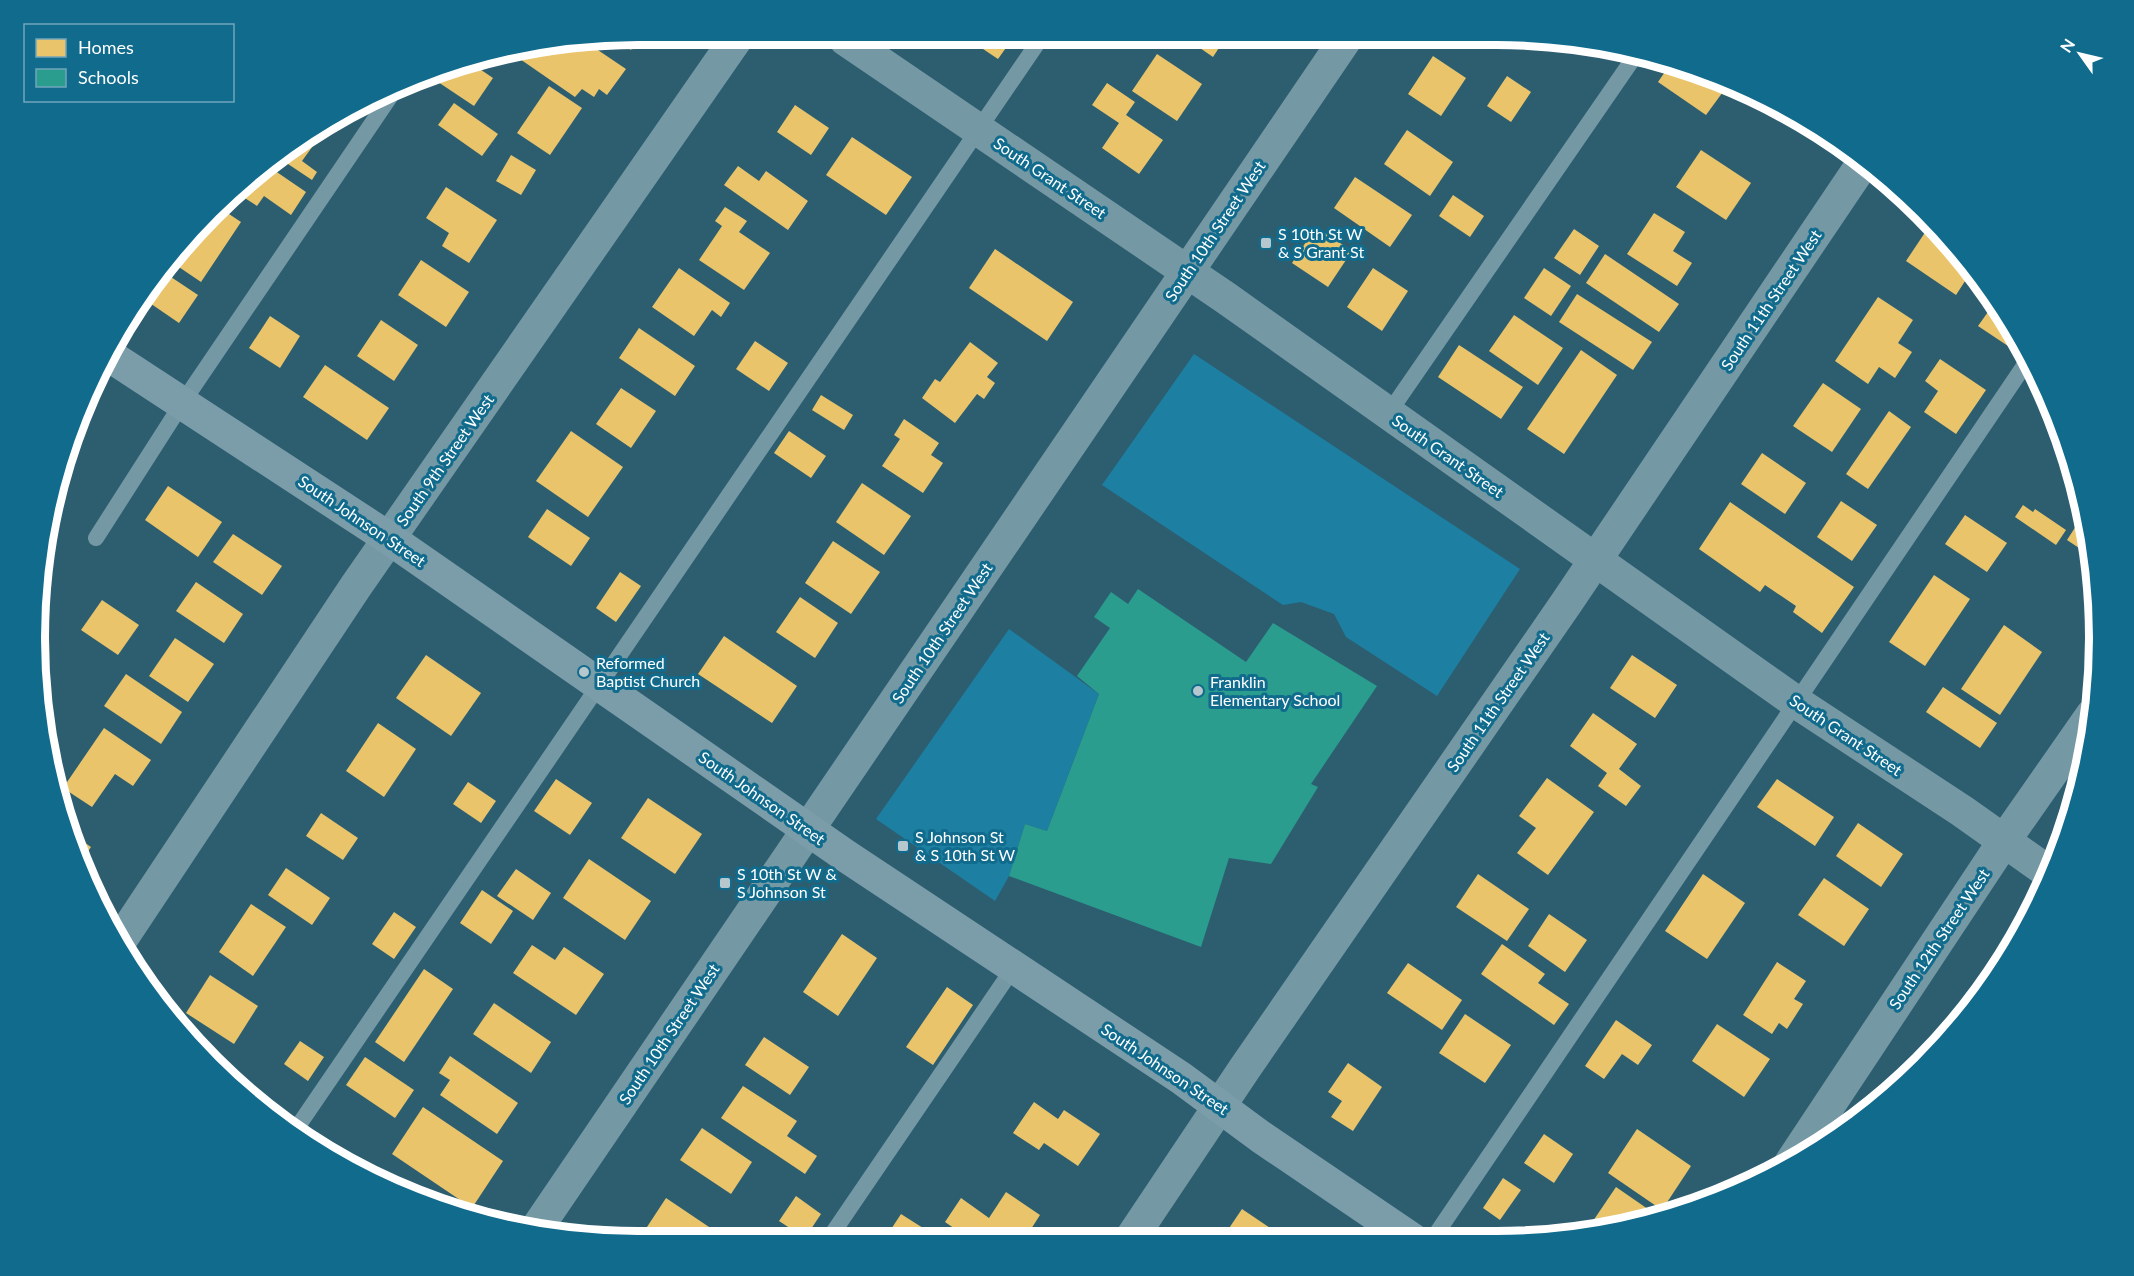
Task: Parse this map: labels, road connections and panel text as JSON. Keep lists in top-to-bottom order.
{
  "streets": {
    "street": [
      "South Grant Street",
      "South 10th Street West",
      "South 11th Street West",
      "South 9th Street West",
      "South Johnson Street",
      "South 12th Street West"
    ]
  },
  "crossings": [
    ["South Grant Street", "South 10th Street West"],
    ["South Grant Street", "South 11th Street West"],
    ["South Grant Street", "South 12th Street West"],
    ["South 10th Street West", "South Johnson Street"],
    ["South 11th Street West", "South Johnson Street"],
    ["South 9th Street West", "South Johnson Street"]
  ],
  "places": {
    "transit": ["S 10th St W & S Grant St", "S Johnson St & S 10th St W", "S 10th St W & S Johnson St"],
    "other": ["Reformed Baptist Church", "Franklin Elementary School"]
  },
  "legend": ["Homes", "Schools"],
  "north": "top left"
}
